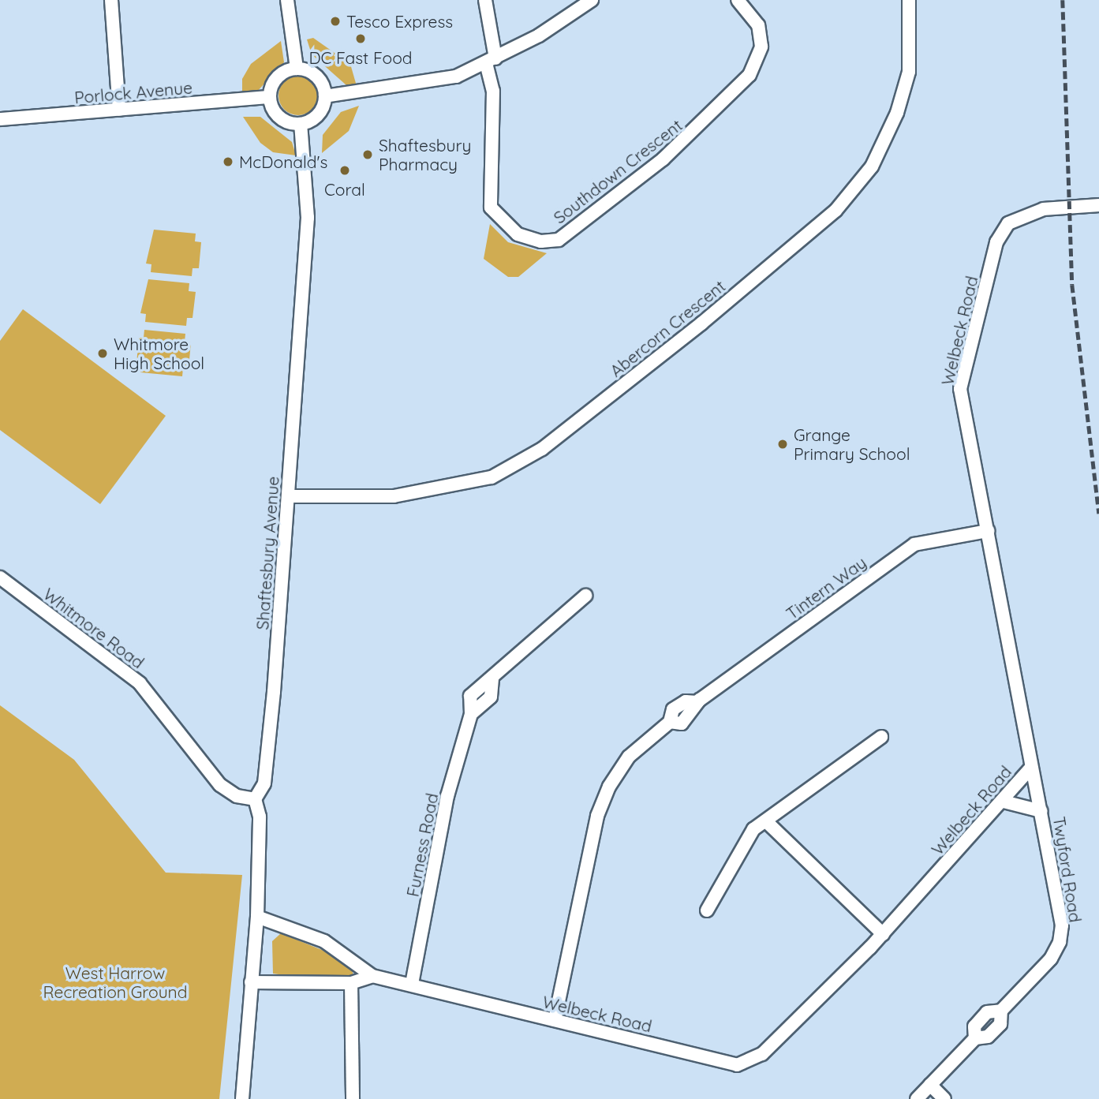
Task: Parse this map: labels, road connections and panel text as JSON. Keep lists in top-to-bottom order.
{
  "streets": {
    "street": [
      "Porlock Avenue",
      "Southdown Crescent",
      "Abercorn Crescent",
      "Welbeck Road",
      "Shaftesbury Avenue",
      "Tintern Way",
      "Whitmore Road",
      "Furness Road",
      "Twyford Road"
    ]
  },
  "crossings": [
    ["Porlock Avenue", "Shaftesbury Avenue"],
    ["Abercorn Crescent", "Shaftesbury Avenue"],
    ["Welbeck Road", "Tintern Way"],
    ["Welbeck Road", "Furness Road"],
    ["Welbeck Road", "Twyford Road"],
    ["Shaftesbury Avenue", "Whitmore Road"]
  ],
  "parks": ["West Harrow Recreation Ground"],
  "places": [
    "Tesco Express",
    "DC Fast Food",
    "Shaftesbury Pharmacy",
    "McDonald's",
    "Coral",
    "Whitmore High School",
    "Grange Primary School"
  ]
}
